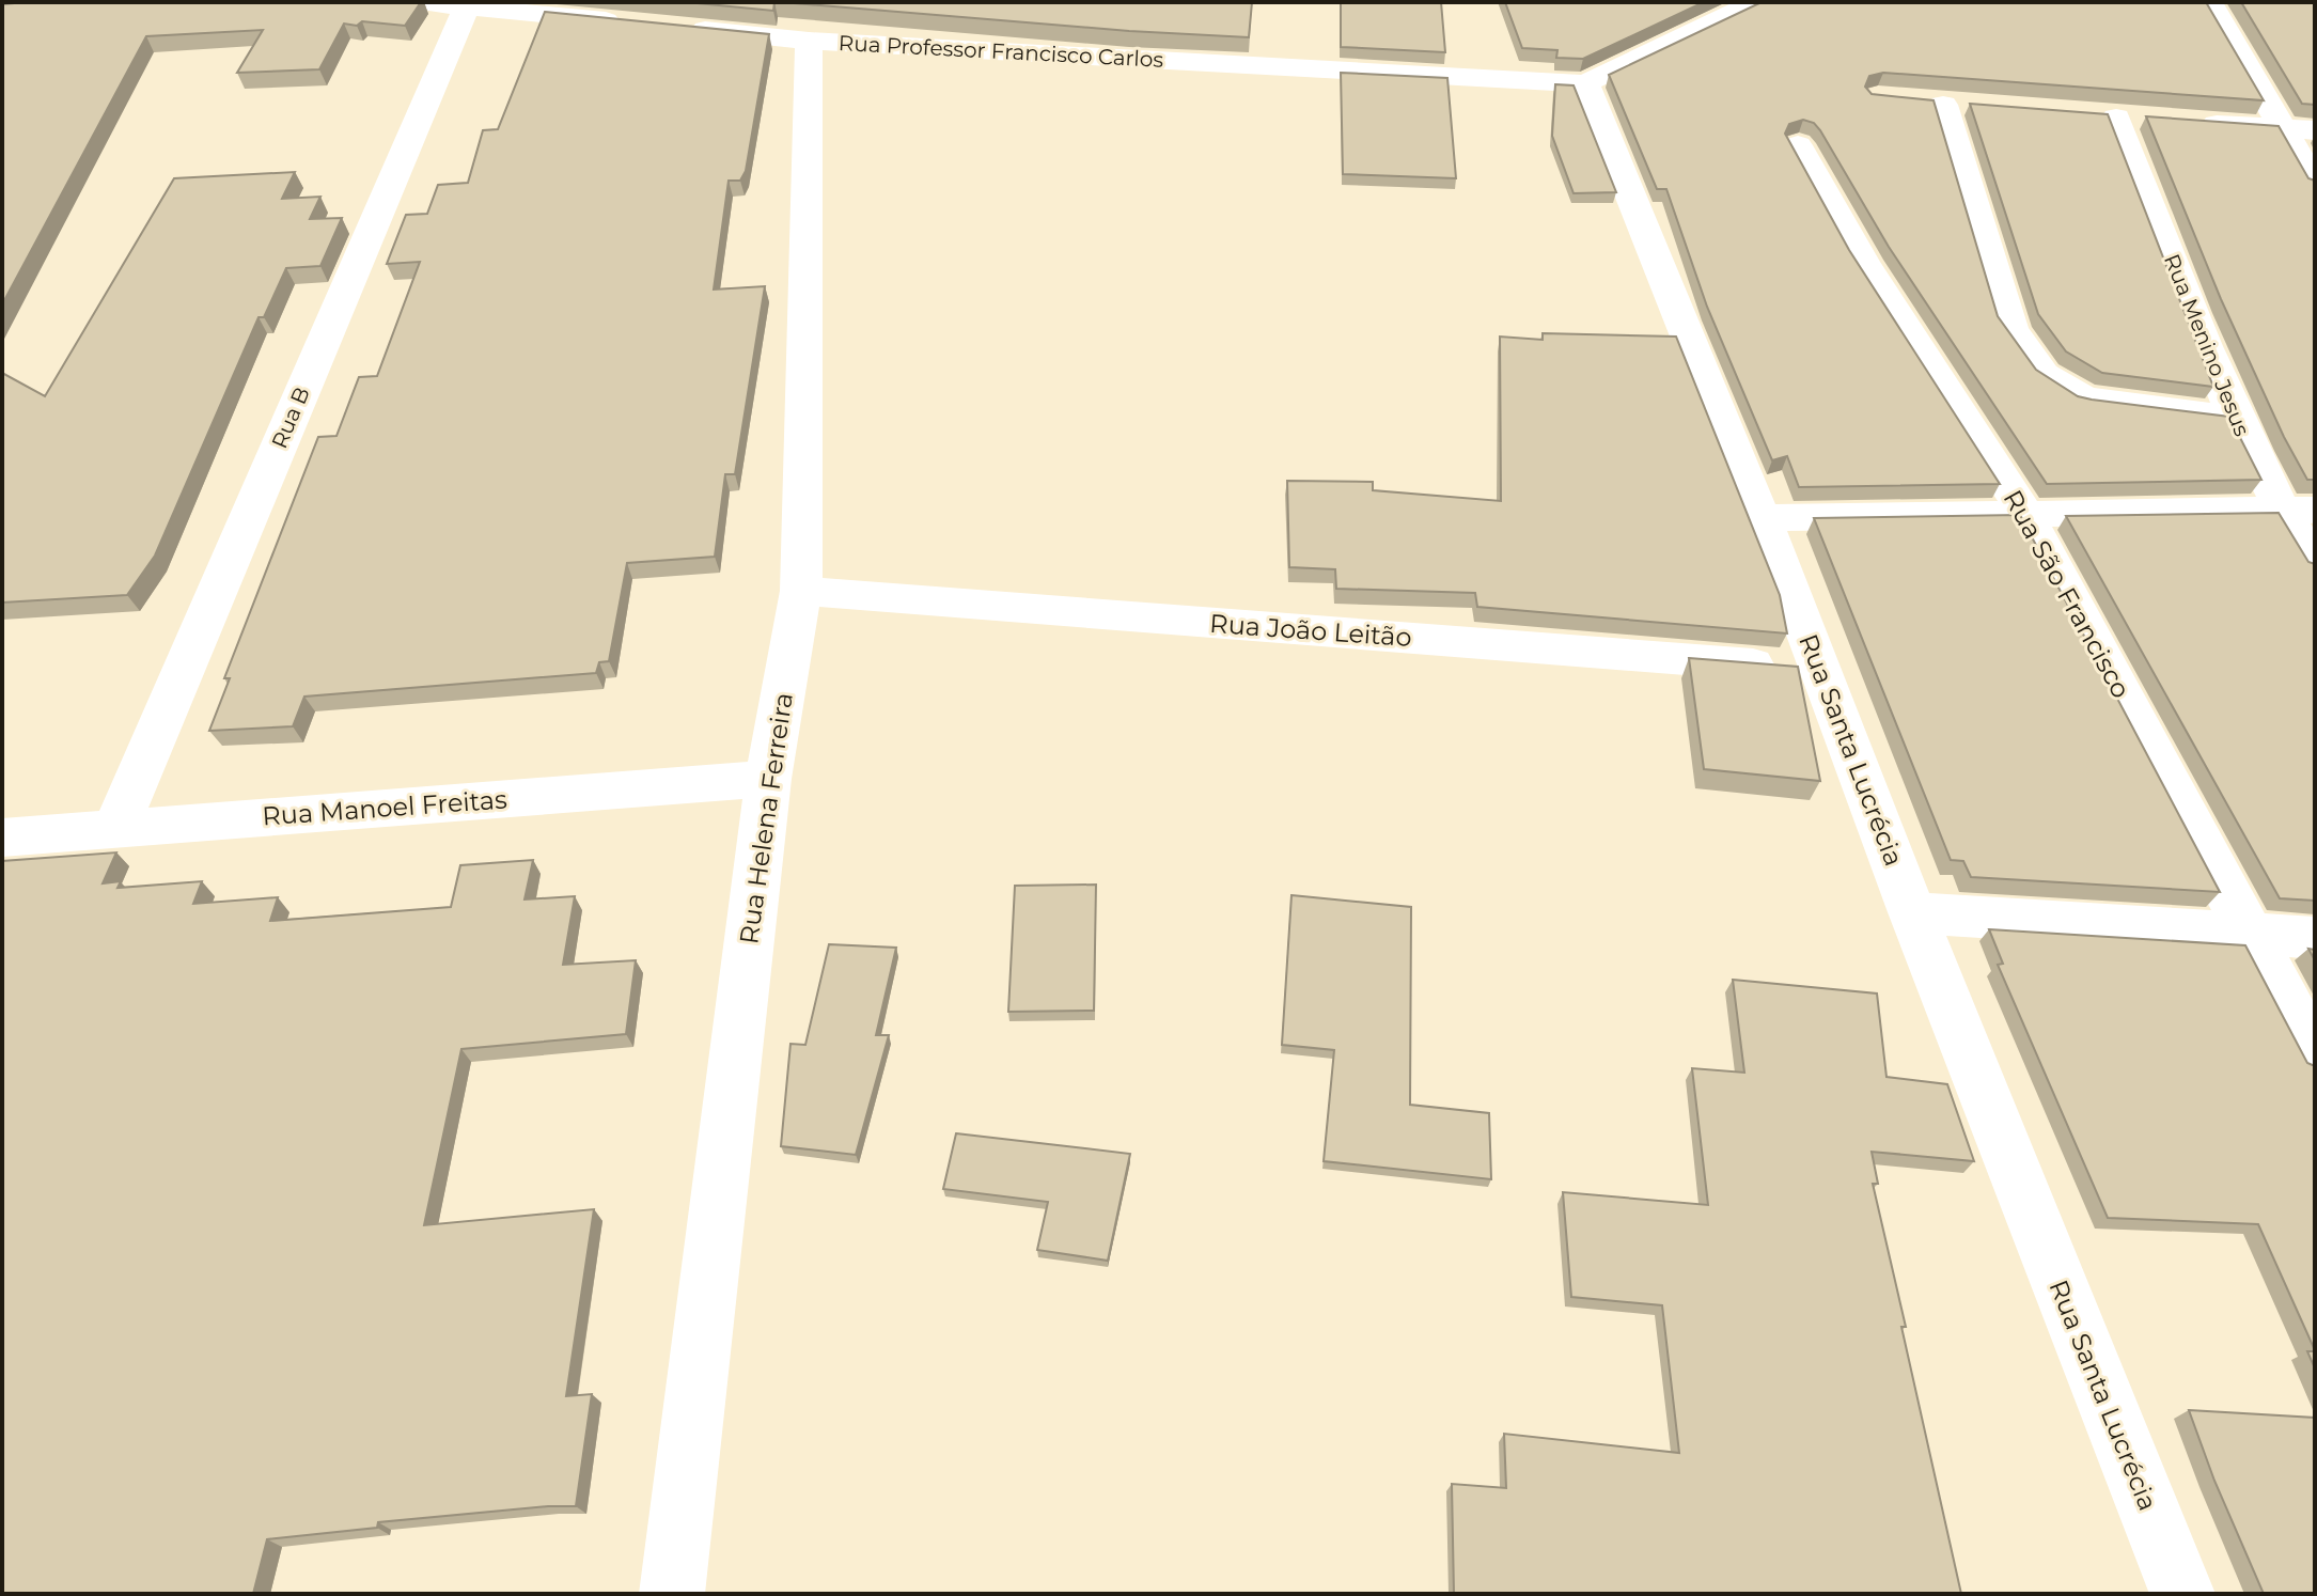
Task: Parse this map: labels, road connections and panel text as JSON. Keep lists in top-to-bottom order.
{
  "streets": {
    "street": [
      "Rua Professor Francisco Carlos",
      "Rua Menino Jesus",
      "Rua B",
      "Rua São Francisco",
      "Rua João Leitão",
      "Rua Santa Lucrécia",
      "Rua Manoel Freitas",
      "Rua Helena Ferreira"
    ]
  },
  "crossings": [
    ["Rua Professor Francisco Carlos", "Rua Santa Lucrécia"],
    ["Rua Professor Francisco Carlos", "Rua Helena Ferreira"],
    ["Rua B", "Rua Manoel Freitas"],
    ["Rua João Leitão", "Rua Santa Lucrécia"],
    ["Rua João Leitão", "Rua Helena Ferreira"],
    ["Rua Manoel Freitas", "Rua Helena Ferreira"]
  ]
}
